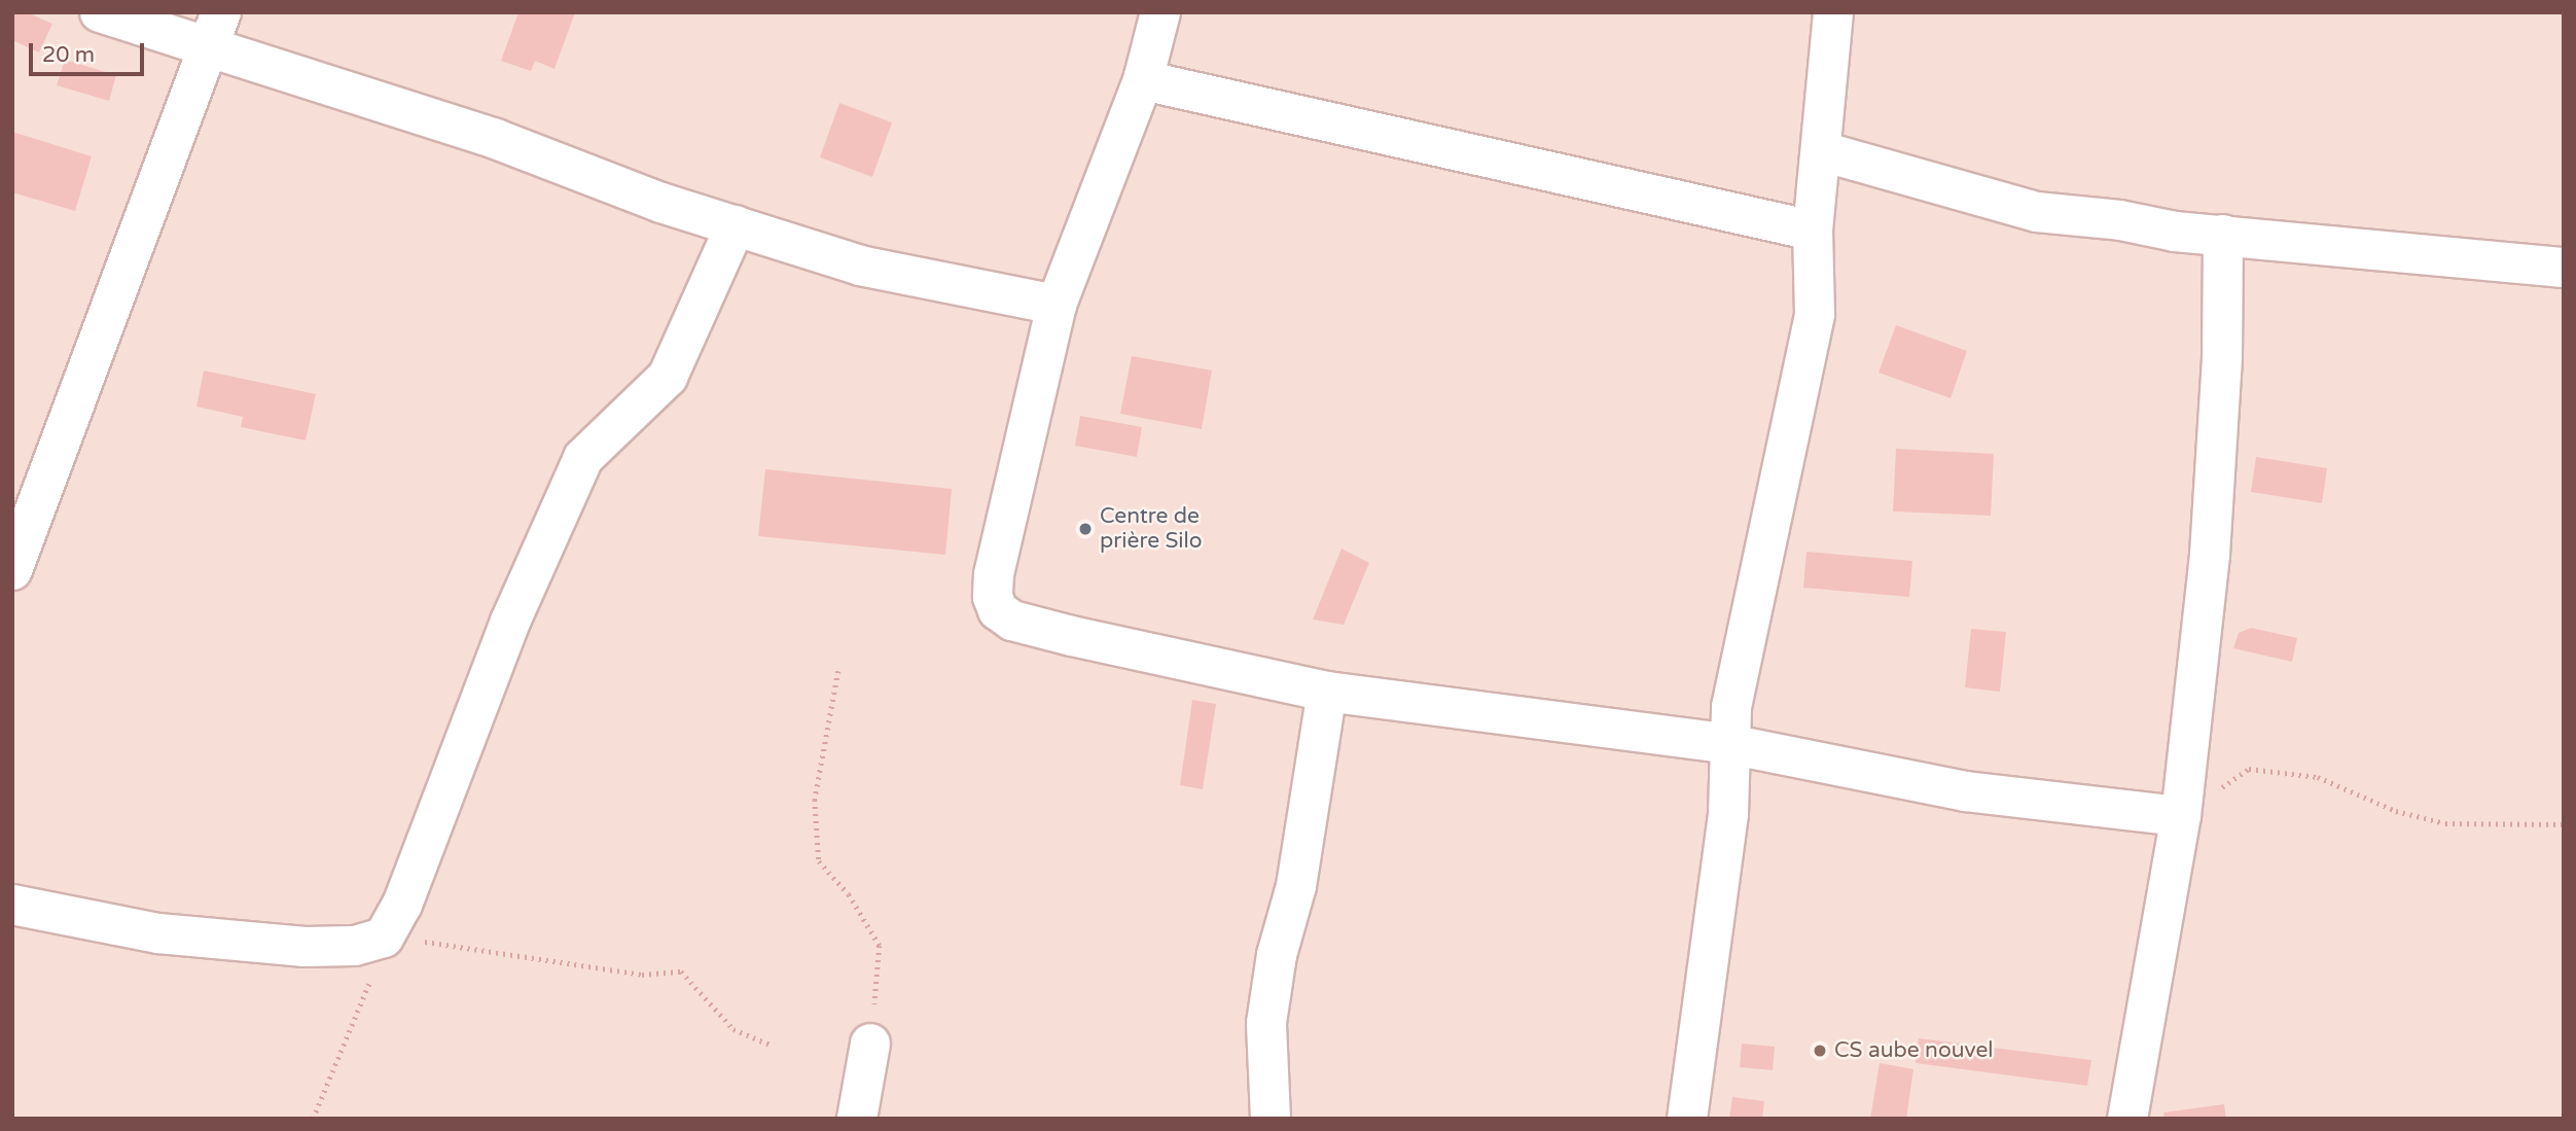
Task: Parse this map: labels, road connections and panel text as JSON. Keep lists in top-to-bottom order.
{
  "places": ["Centre de prière Silo", "CS aube nouvel"],
  "scale_bar": "20 m"
}
